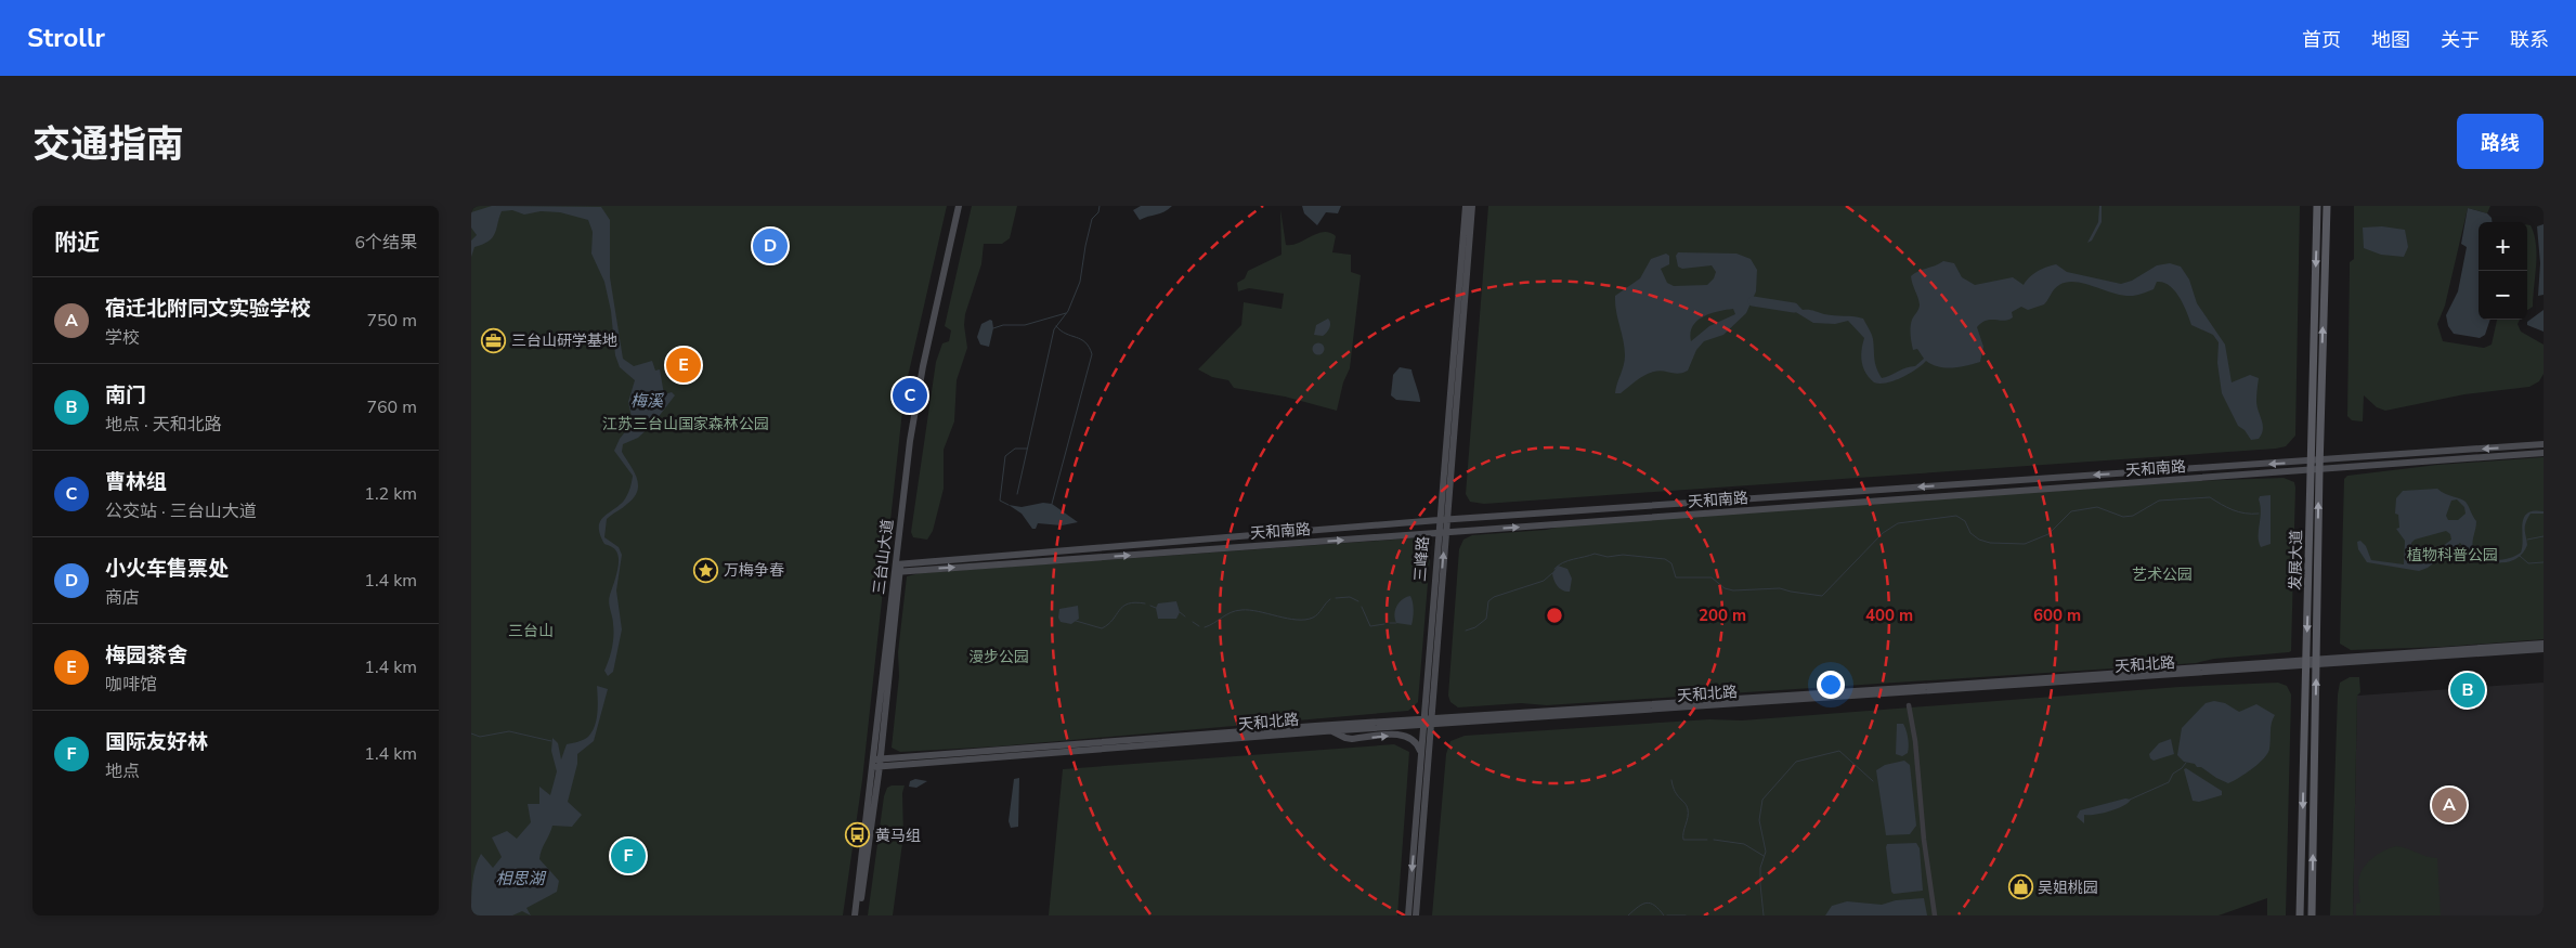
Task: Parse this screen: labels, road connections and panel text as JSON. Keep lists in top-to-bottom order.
{
  "streets": {
    "main road": ["发展大道"],
    "street": [
      "天和南路",
      "三台山大道",
      "三峰路",
      "天和北路"
    ]
  },
  "crossings": [
    ["天和南路", "三台山大道"],
    ["天和南路", "三峰路"],
    ["天和南路", "发展大道"],
    ["三台山大道", "天和北路"],
    ["三峰路", "天和北路"],
    ["发展大道", "天和北路"]
  ],
  "water": ["梅溪", "相思湖"],
  "parks": [
    "江苏三台山国家森林公园",
    "植物科普公园",
    "艺术公园",
    "三台山",
    "漫步公园"
  ],
  "places": {
    "office": ["三台山研学基地"],
    "place": ["万梅争春"],
    "bus stop": ["黄马组"],
    "shop": ["吴姐桃园"]
  },
  "page": {
    "header": "Strollr",
    "nav": [
      "首页",
      "地图",
      "关于",
      "联系"
    ],
    "title": "交通指南",
    "buttons": "路线",
    "heading": ["附近", "6个结果"],
    "map_buttons": ["+", "−"],
    "pins": [
      "D",
      "E",
      "C",
      "B",
      "A",
      "F"
    ],
    "list": [
      {
        "mark": "A",
        "name": "宿迁北附同文实验学校",
        "note": "学校",
        "value": "750 m"
      },
      {
        "mark": "B",
        "name": "南门",
        "note": "地点 · 天和北路",
        "value": "760 m"
      },
      {
        "mark": "C",
        "name": "曹林组",
        "note": "公交站 · 三台山大道",
        "value": "1.2 km"
      },
      {
        "mark": "D",
        "name": "小火车售票处",
        "note": "商店",
        "value": "1.4 km"
      },
      {
        "mark": "E",
        "name": "梅园茶舍",
        "note": "咖啡馆",
        "value": "1.4 km"
      },
      {
        "mark": "F",
        "name": "国际友好林",
        "note": "地点",
        "value": "1.4 km"
      }
    ]
  },
  "rings": ["200 m", "400 m", "600 m"]
}
